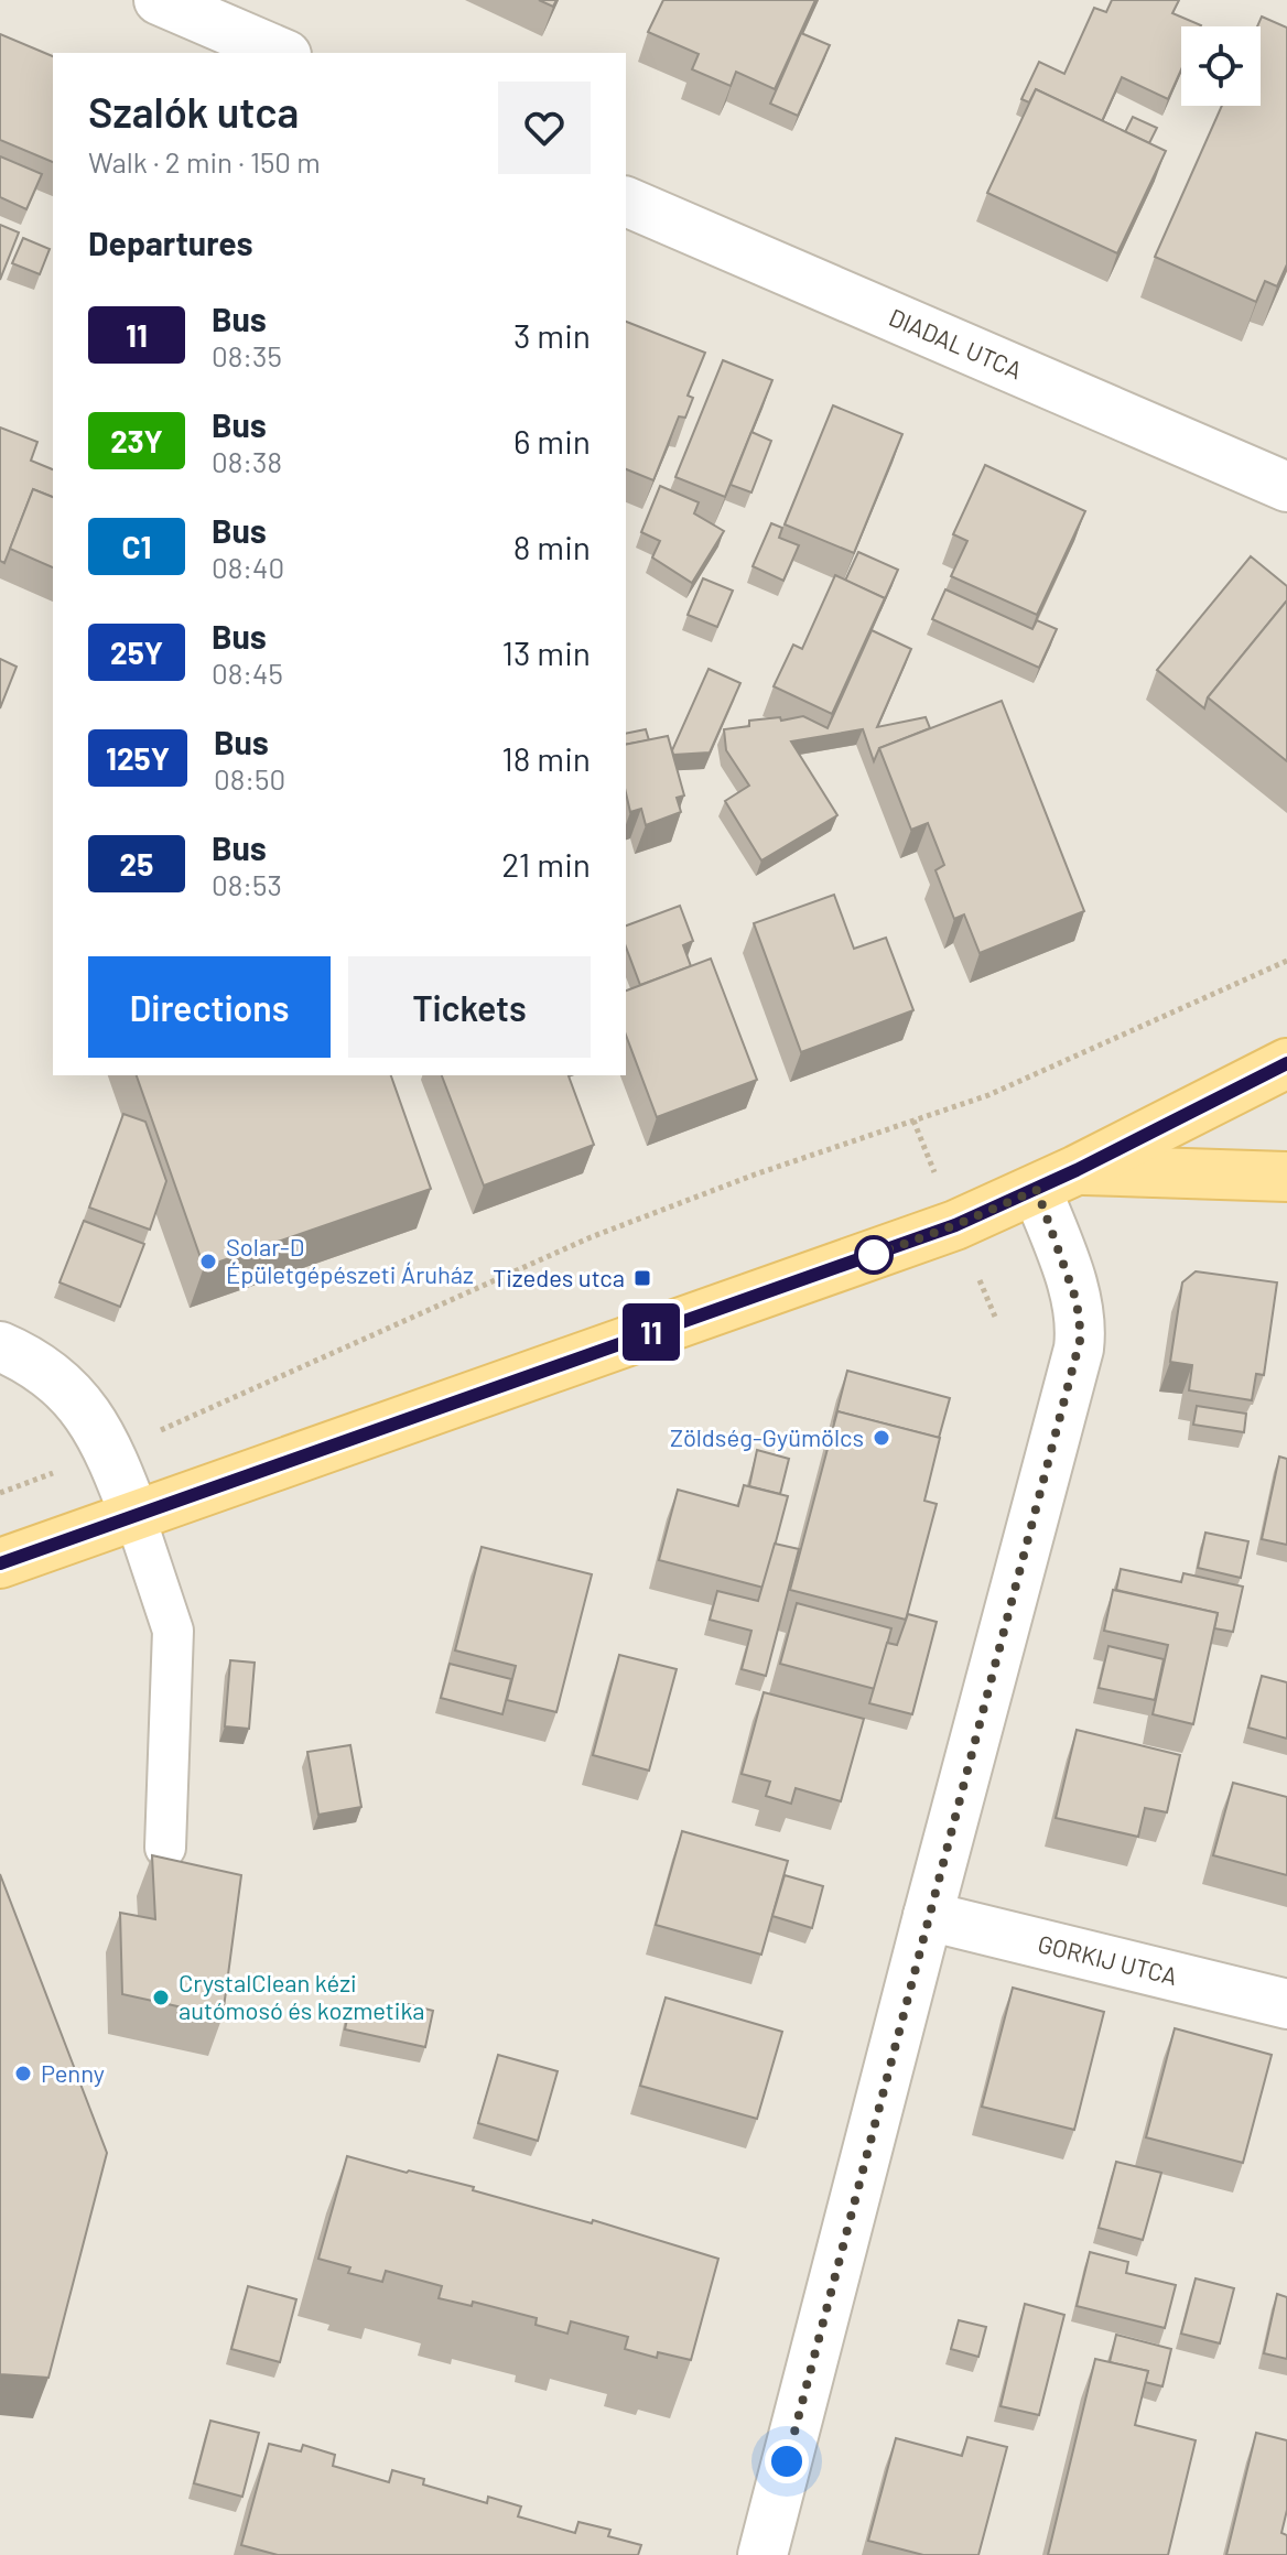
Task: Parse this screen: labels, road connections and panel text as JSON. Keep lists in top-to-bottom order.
{
  "streets": {
    "street": ["DIADAL UTCA", "GORKIJ UTCA"]
  },
  "places": {
    "other": [
      "Solar-D Épületgépészeti Áruház",
      "Zöldség-Gyümölcs",
      "CrystalClean kézi autómosó és kozmetika",
      "Penny"
    ],
    "transit": ["Tizedes utca"]
  },
  "lines": ["bus line 11"],
  "page": {
    "on_map": "11",
    "heading": [
      ["Szalók utca", "Walk · 2 min · 150 m"],
      "Departures"
    ],
    "list": [
      {
        "mark": "11",
        "name": "Bus",
        "note": "08:35",
        "value": "3 min"
      },
      {
        "mark": "23Y",
        "name": "Bus",
        "note": "08:38",
        "value": "6 min"
      },
      {
        "mark": "C1",
        "name": "Bus",
        "note": "08:40",
        "value": "8 min"
      },
      {
        "mark": "25Y",
        "name": "Bus",
        "note": "08:45",
        "value": "13 min"
      },
      {
        "mark": "125Y",
        "name": "Bus",
        "note": "08:50",
        "value": "18 min"
      },
      {
        "mark": "25",
        "name": "Bus",
        "note": "08:53",
        "value": "21 min"
      }
    ],
    "buttons": ["Directions", "Tickets"]
  }
}
